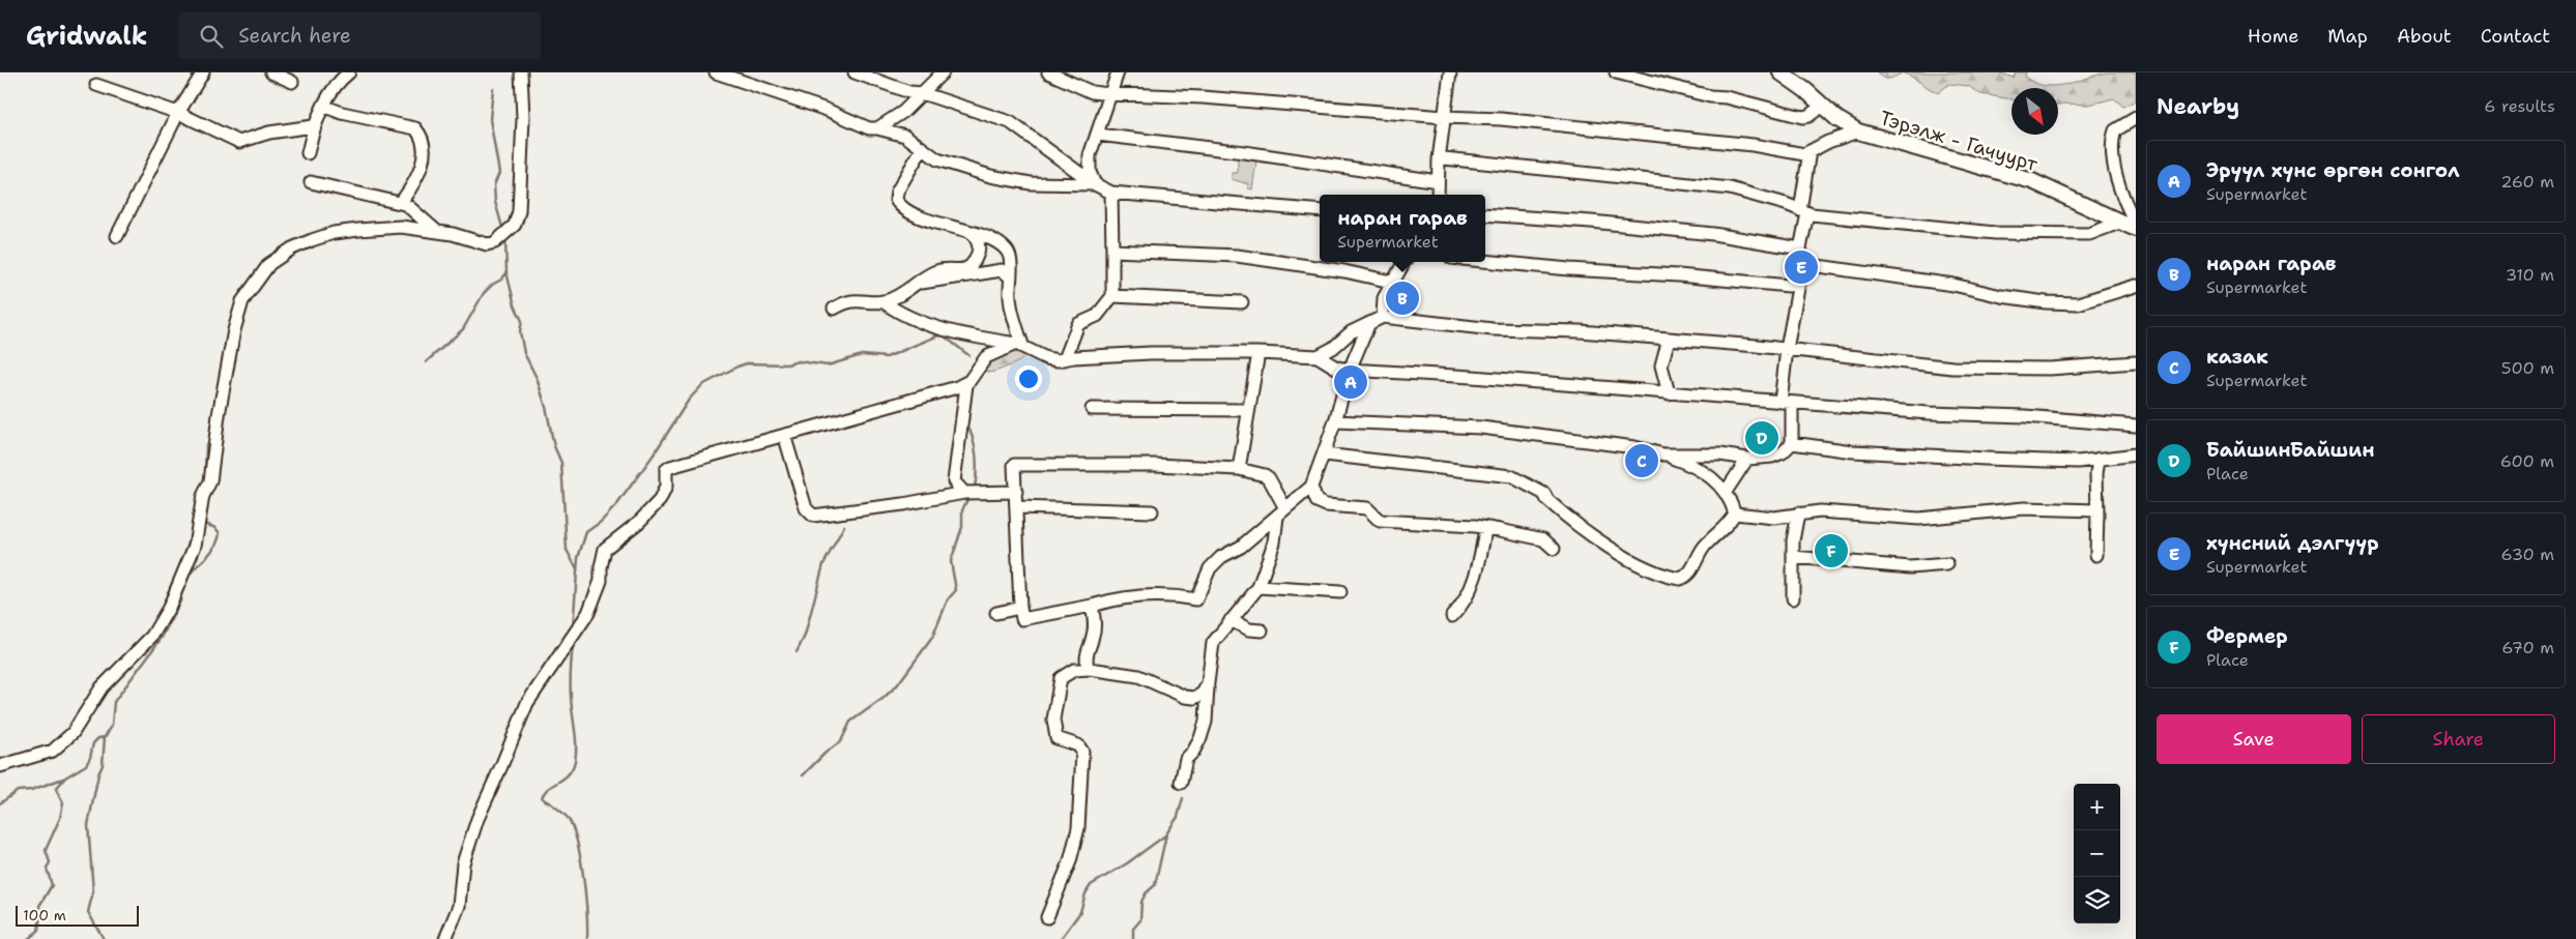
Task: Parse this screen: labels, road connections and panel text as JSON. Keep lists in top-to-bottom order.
{
  "streets": {
    "main road": ["Тэрэлж - Гачуурт"]
  },
  "scale_bar": "100 m",
  "north": "bottom right",
  "page": {
    "header": "Gridwalk",
    "search": "Search here",
    "nav": [
      "Home",
      "Map",
      "About",
      "Contact"
    ],
    "heading": ["Nearby", "6 results"],
    "list": [
      {
        "mark": "A",
        "name": "Эрүүл хүнс өргөн сонгол",
        "note": "Supermarket",
        "value": "260 m"
      },
      {
        "mark": "B",
        "name": "наран гарав",
        "note": "Supermarket",
        "value": "310 m"
      },
      {
        "mark": "C",
        "name": "казак",
        "note": "Supermarket",
        "value": "500 m"
      },
      {
        "mark": "D",
        "name": "БайшинБайшин",
        "note": "Place",
        "value": "600 m"
      },
      {
        "mark": "E",
        "name": "хүнсний дэлгүүр",
        "note": "Supermarket",
        "value": "630 m"
      },
      {
        "mark": "F",
        "name": "Фермер",
        "note": "Place",
        "value": "670 m"
      }
    ],
    "popup": ["наран гарав", "Supermarket"],
    "pins": [
      "E",
      "B",
      "A",
      "D",
      "C",
      "F"
    ],
    "buttons": ["Save", "Share"],
    "map_buttons": ["+", "−"],
    "scale": "100 m"
  }
}
